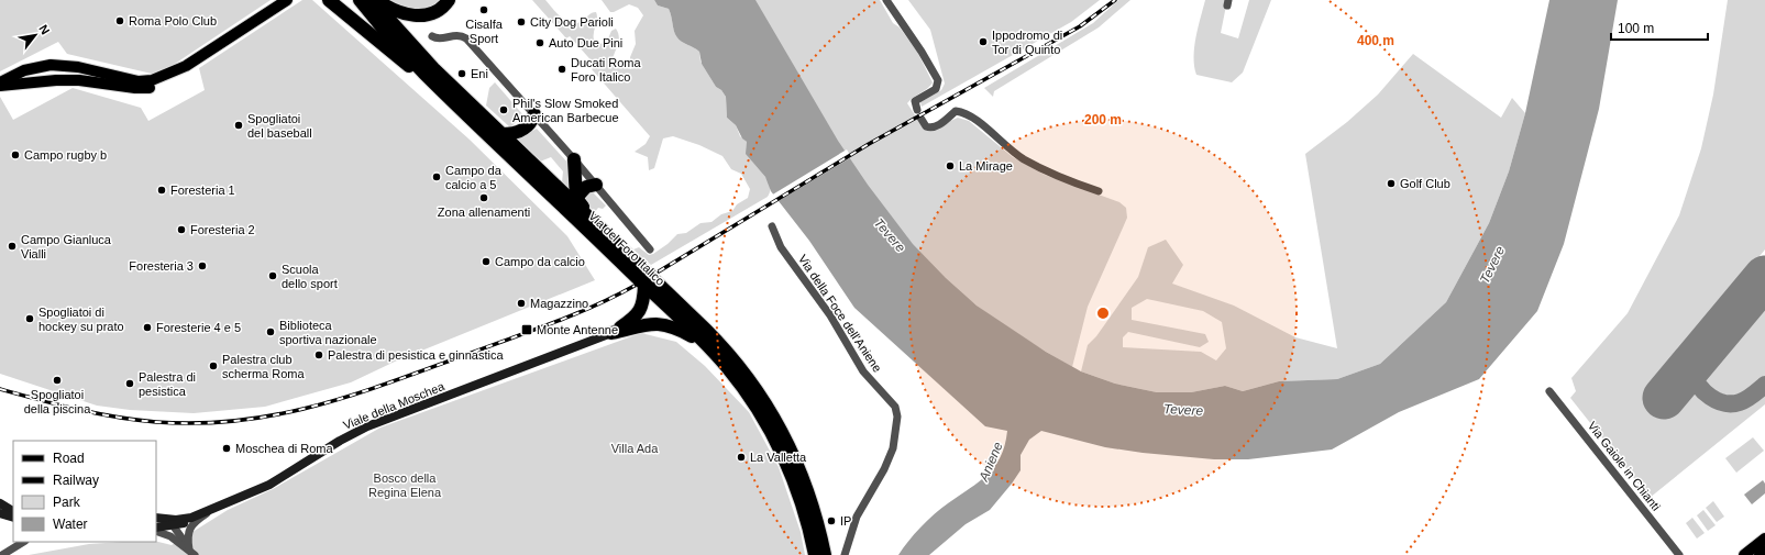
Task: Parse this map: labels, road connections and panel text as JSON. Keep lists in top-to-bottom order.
{
  "streets": {
    "highway": ["Via del Foro Italico"],
    "street": ["Via della Foce dell'Aniene", "Viale della Moschea", "Via Gaiole in Chianti"]
  },
  "water": ["Tevere", "Aniene"],
  "parks": ["Villa Ada", "Bosco della Regina Elena"],
  "places": {
    "other": [
      "Cisalfa Sport",
      "Roma Polo Club",
      "City Dog Parioli",
      "Ippodromo di Tor di Quinto",
      "Auto Due Pini",
      "Ducati Roma Foro Italico",
      "Eni",
      "Phil's Slow Smoked American Barbecue",
      "Spogliatoi del baseball",
      "Campo rugby b",
      "La Mirage",
      "Campo da calcio a 5",
      "Golf Club",
      "Foresteria 1",
      "Zona allenamenti",
      "Foresteria 2",
      "Campo Gianluca Vialli",
      "Campo da calcio",
      "Foresteria 3",
      "Scuola dello sport",
      "Magazzino",
      "Spogliatoi di hockey su prato",
      "Foresterie 4 e 5",
      "Biblioteca sportiva nazionale",
      "Palestra di pesistica e ginnastica",
      "Palestra club scherma Roma",
      "Spogliatoi della piscina",
      "Palestra di pesistica",
      "Moschea di Roma",
      "La Valletta",
      "IP"
    ],
    "transit": ["Monte Antenne"]
  },
  "legend": [
    "Road",
    "Railway",
    "Park",
    "Water"
  ],
  "scale_bar": "100 m",
  "north": "top right",
  "rings": ["400 m", "200 m"]
}
